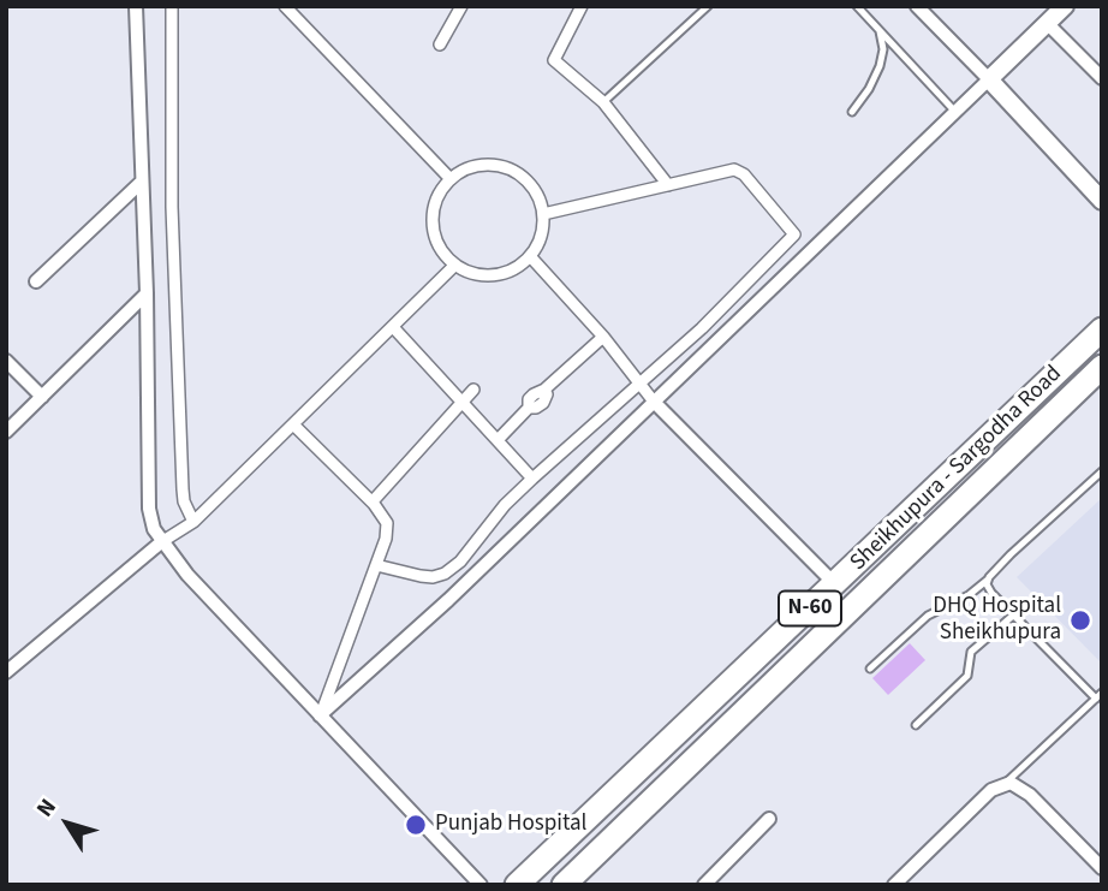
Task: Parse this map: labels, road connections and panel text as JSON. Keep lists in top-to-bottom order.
{
  "streets": {
    "highway": ["Sheikhupura - Sargodha Road", "N-60"]
  },
  "places": ["DHQ Hospital Sheikhupura", "Punjab Hospital"],
  "north": "top left"
}
